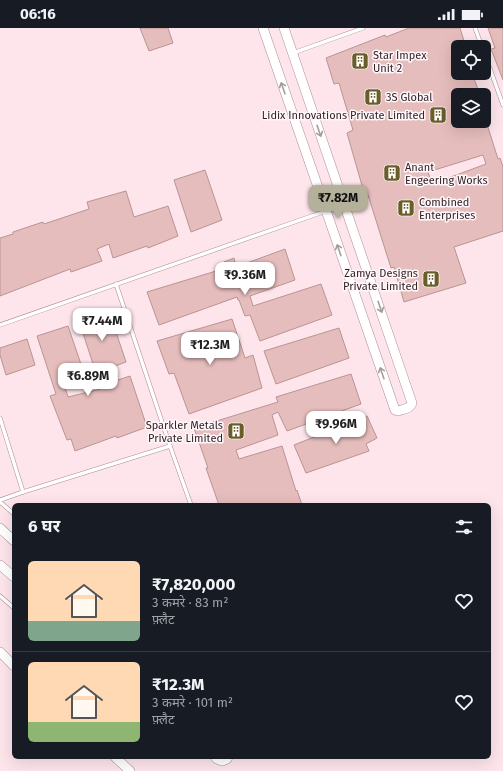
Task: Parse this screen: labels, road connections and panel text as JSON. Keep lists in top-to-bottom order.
{
  "places": {
    "building": [
      "Star Impex Unit 2",
      "3S Global",
      "Lidix Innovations Private Limited",
      "Anant Engeering Works",
      "Combined Enterprises",
      "Zamya Designs Private Limited",
      "Sparkler Metals Private Limited"
    ]
  },
  "page": {
    "status": "06:16",
    "price": [
      "₹7.82M",
      "₹9.36M",
      "₹7.44M",
      "₹12.3M",
      "₹6.89M",
      "₹9.96M"
    ],
    "heading": "6 घर",
    "list": [
      {
        "name": "₹7,820,000",
        "note": "3 कमरे · 83 m² · फ़्लैट"
      },
      {
        "name": "₹12.3M",
        "note": "3 कमरे · 101 m² · फ़्लैट"
      }
    ]
  }
}
